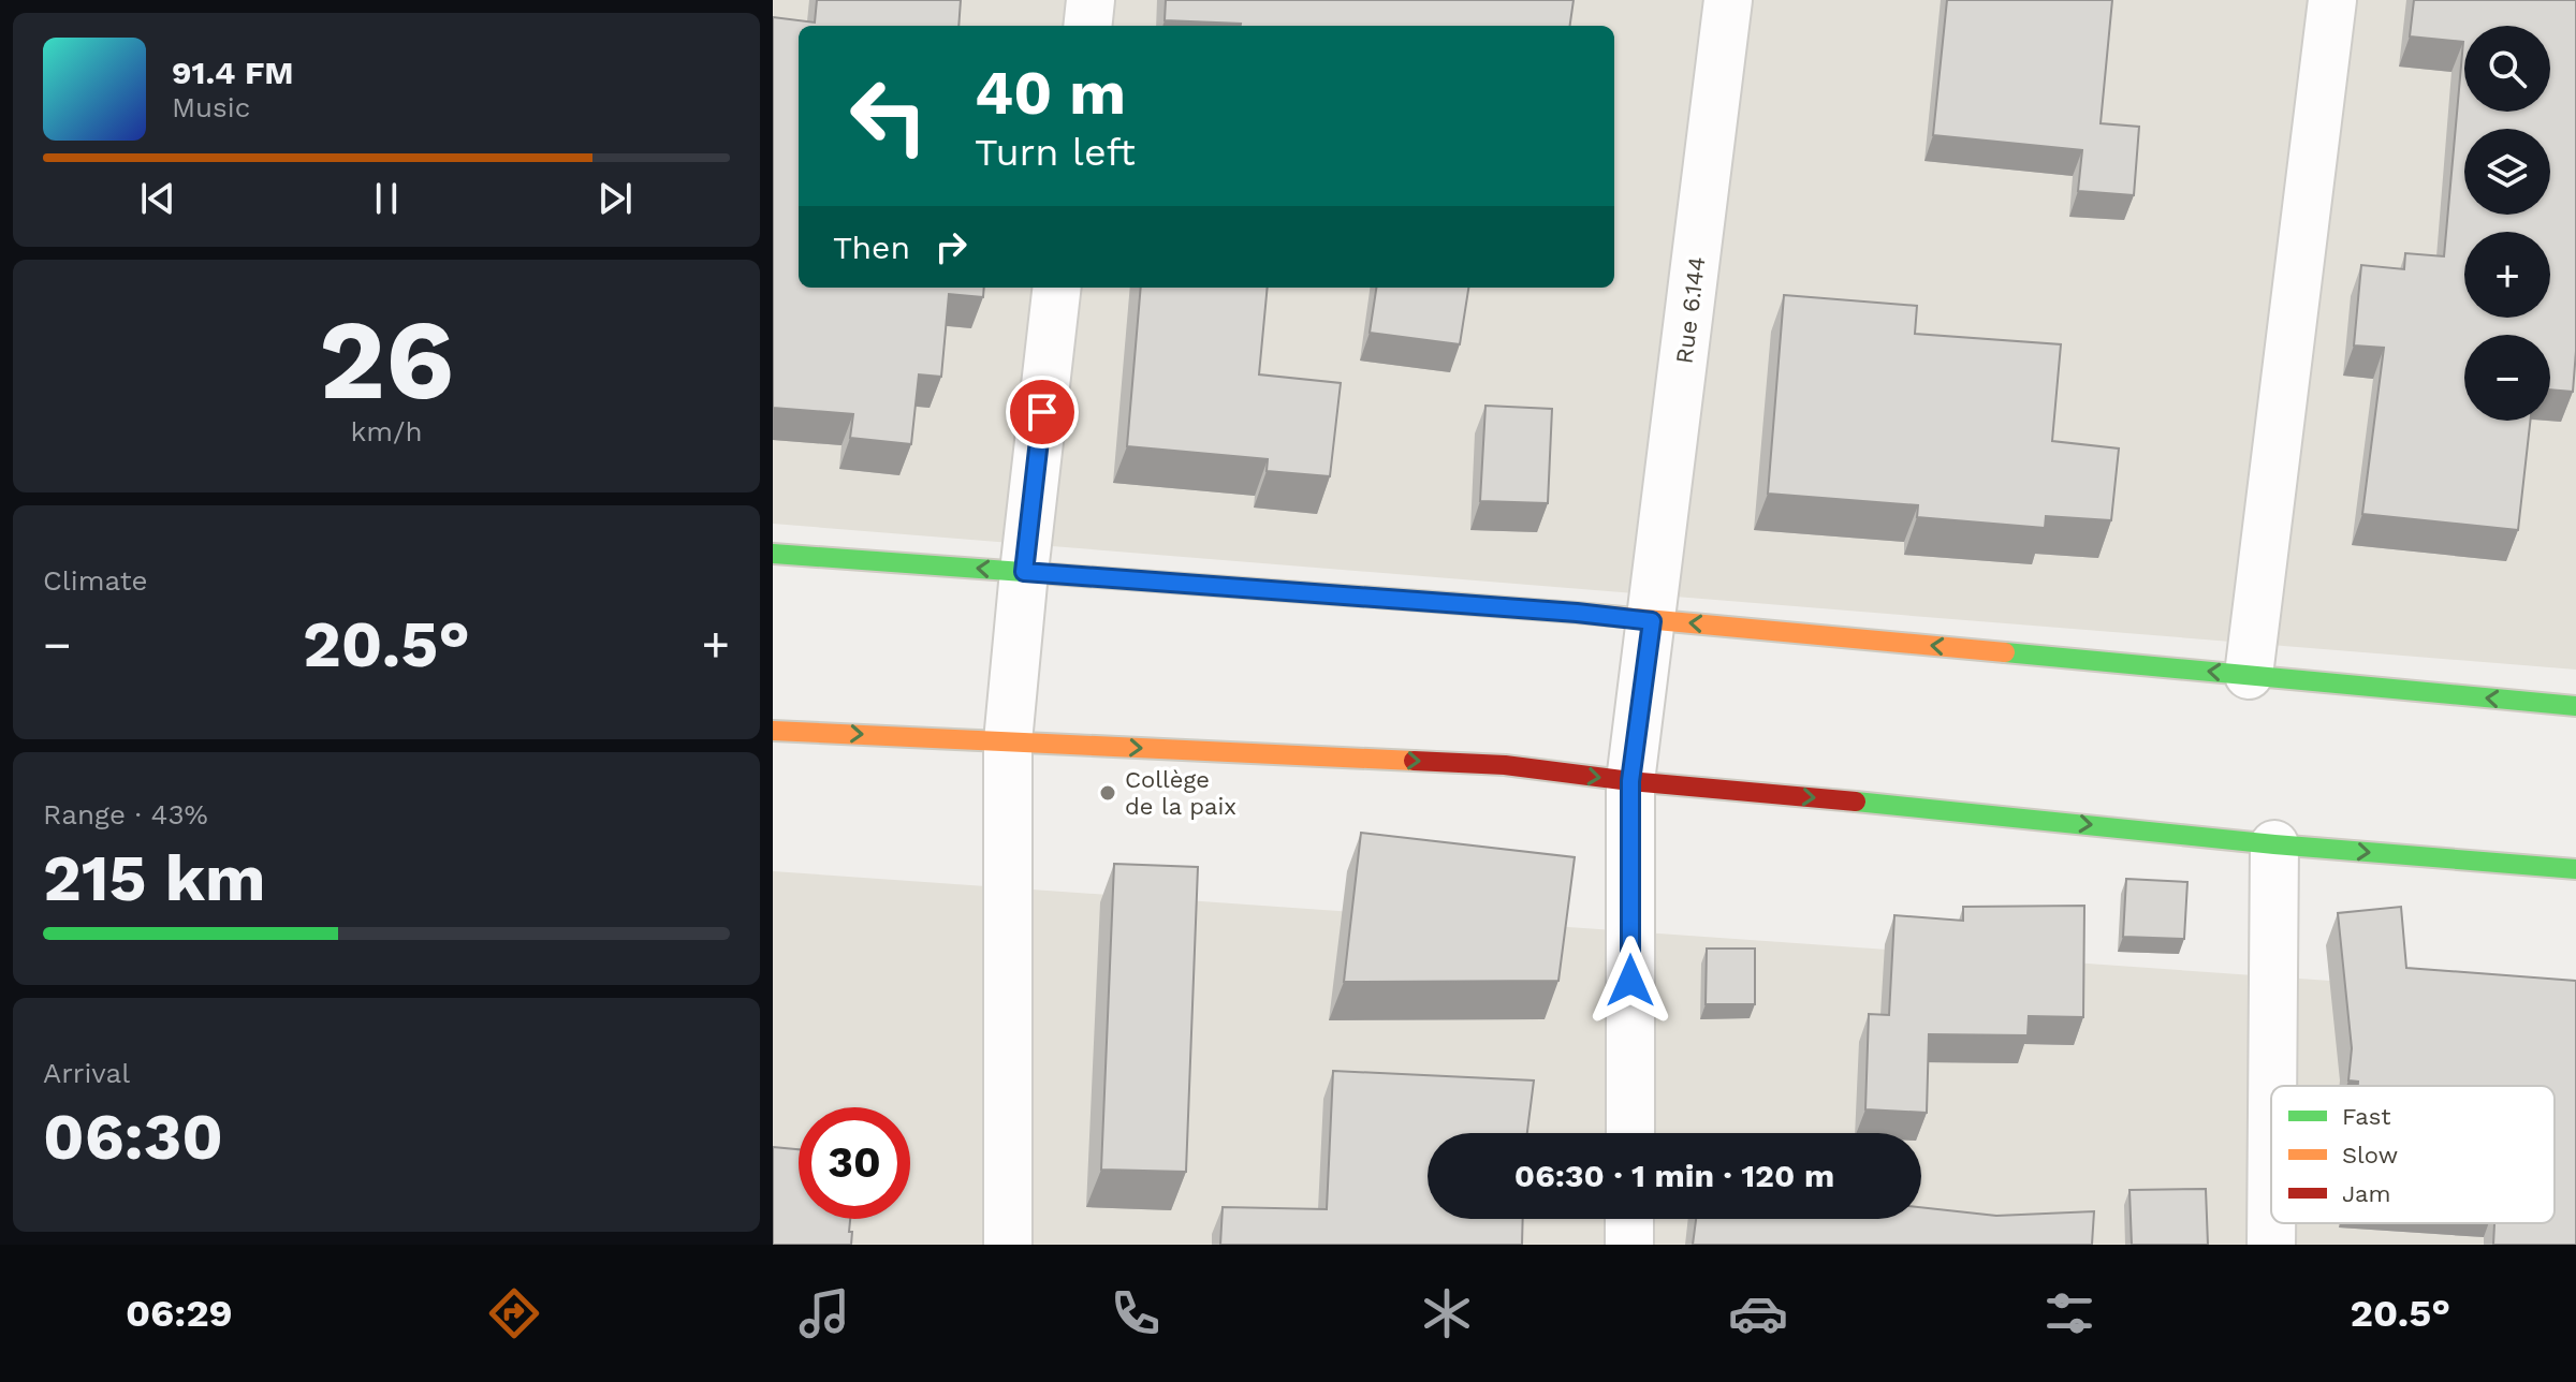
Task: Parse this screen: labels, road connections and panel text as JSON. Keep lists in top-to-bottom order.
{
  "streets": {
    "street": ["Rue 6.144"]
  },
  "places": ["Collège de la paix"],
  "legend": ["Fast", "Slow", "Jam"],
  "page": {
    "map_buttons": ["+", "−"],
    "turn": ["40 m", "Turn left"],
    "song": ["91.4 FM", "Music"],
    "then": "Then",
    "tile": [
      ["26", "km/h"],
      "Climate",
      ["Range · 43%", "215 km"],
      ["Arrival", "06:30"]
    ],
    "heat": ["−", "20.5°", "+"],
    "limit": "30",
    "trip": "06:30 · 1 min · 120 m",
    "tabs": ["06:29", "20.5°"]
  }
}
